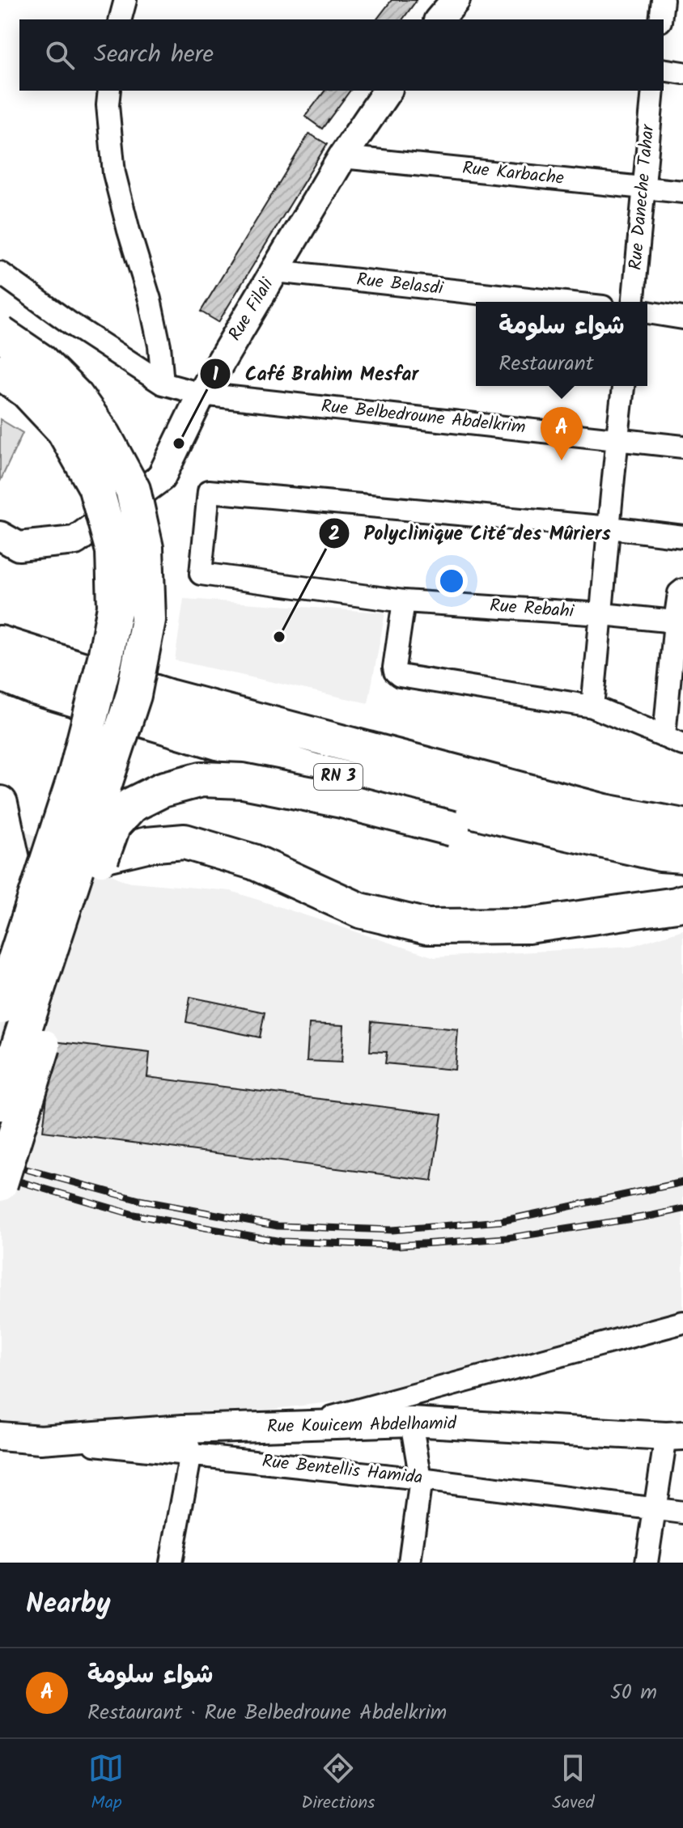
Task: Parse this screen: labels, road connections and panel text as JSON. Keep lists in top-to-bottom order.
{
  "streets": {
    "main road": ["RN 3"],
    "street": [
      "Rue Karbache",
      "Rue Daneche Tahar",
      "Rue Belasdi",
      "Rue Filali",
      "Rue Belbedroune Abdelkrim",
      "Rue Rebahi",
      "Rue Kouicem Abdelhamid",
      "Rue Bentellis Hamida"
    ]
  },
  "crossings": [
    ["Rue Karbache", "Rue Daneche Tahar"],
    ["Rue Karbache", "Rue Filali"],
    ["Rue Belasdi", "Rue Filali"],
    ["Rue Filali", "Rue Belbedroune Abdelkrim"],
    ["Rue Kouicem Abdelhamid", "Rue Bentellis Hamida"]
  ],
  "places": ["Café Brahim Mesfar", "Polyclinique Cité des Mûriers"],
  "page": {
    "search": "Search here",
    "popup": ["شواء سلومة", "Restaurant"],
    "pins": "A",
    "heading": "Nearby",
    "list": [
      {
        "mark": "A",
        "name": "شواء سلومة",
        "note": "Restaurant · Rue Belbedroune Abdelkrim",
        "value": "50 m"
      }
    ],
    "nav": ["Map", "Directions", "Saved"]
  }
}
